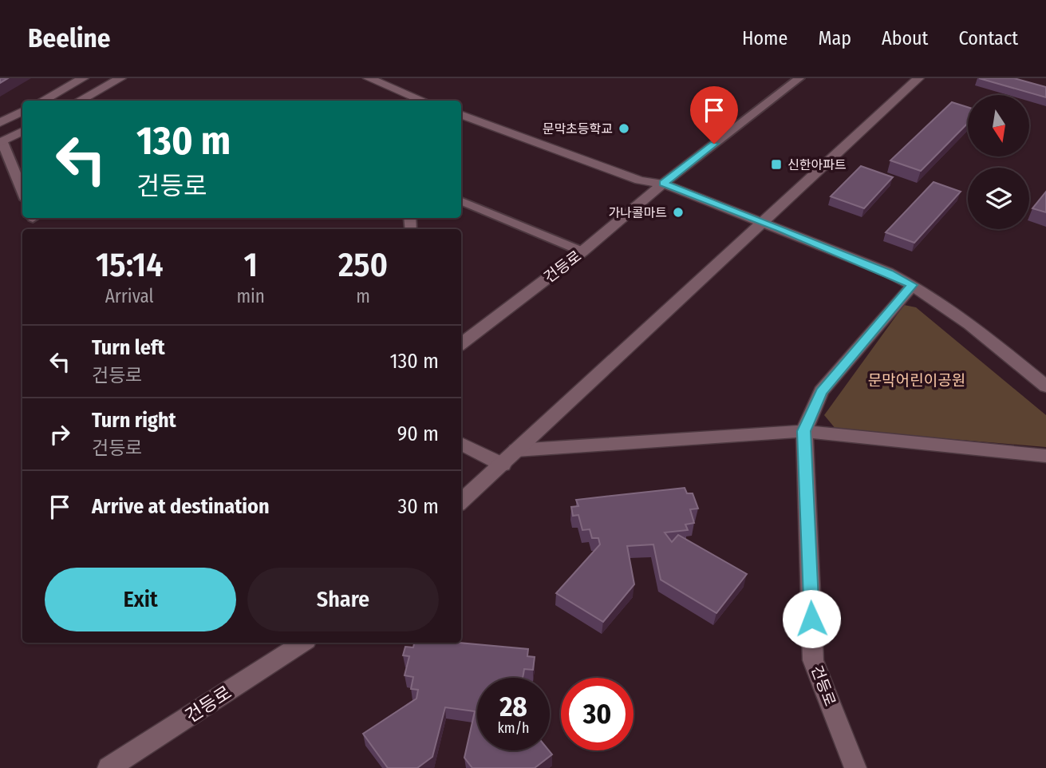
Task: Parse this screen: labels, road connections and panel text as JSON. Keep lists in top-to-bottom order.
{
  "streets": {
    "street": ["건등로"]
  },
  "parks": ["문막어린이공원"],
  "places": {
    "other": ["문막초등학교", "가나콜마트"],
    "transit": ["신한아파트"]
  },
  "north": "bottom",
  "page": {
    "header": "Beeline",
    "nav": [
      "Home",
      "Map",
      "About",
      "Contact"
    ],
    "turn": ["130 m", "건등로"],
    "eta": [
      "15:14",
      "Arrival",
      "1",
      "min",
      "250",
      "m"
    ],
    "list": [
      {
        "name": "Turn left",
        "note": "건등로",
        "value": "130 m"
      },
      {
        "name": "Turn right",
        "note": "건등로",
        "value": "90 m"
      },
      {
        "name": "Arrive at destination",
        "value": "30 m"
      }
    ],
    "buttons": ["Exit", "Share"],
    "speed": "28 km/h",
    "limit": "30"
  }
}
